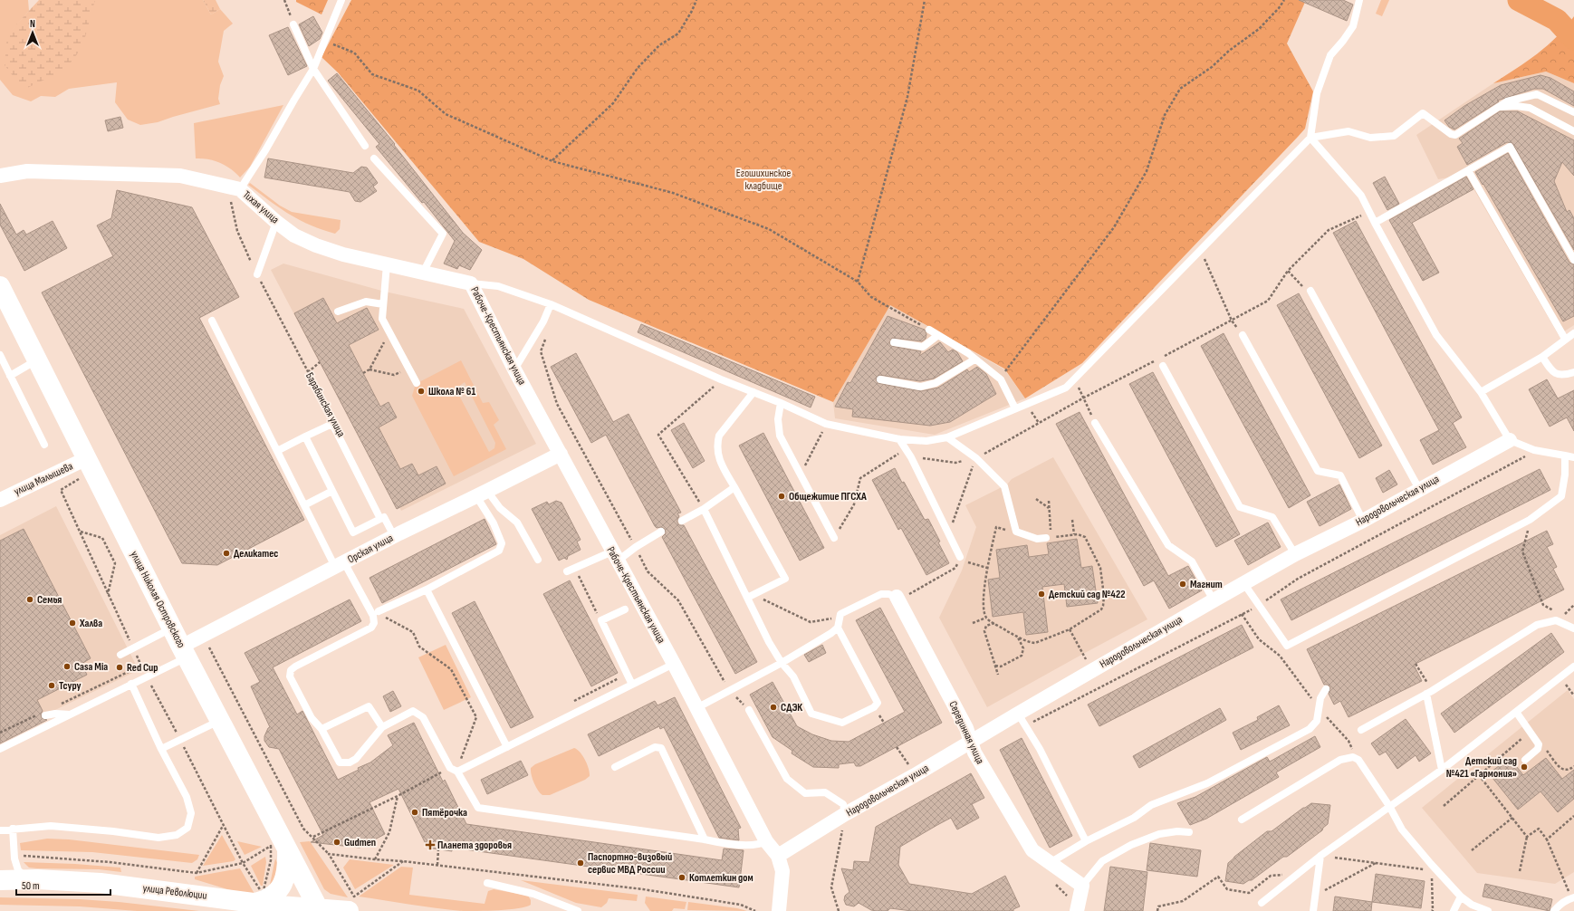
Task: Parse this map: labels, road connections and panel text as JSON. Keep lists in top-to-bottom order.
{
  "streets": {
    "main road": ["улица Николая Островского", "улица Революции"],
    "street": [
      "Тихая улица",
      "Рабоче-Крестьянская улица",
      "улица Малышева",
      "Народовольческая улица",
      "Орская улица",
      "Серединная улица"
    ],
    "path": ["Барабинская улица"]
  },
  "crossings": [
    ["Тихая улица", "Рабоче-Крестьянская улица"],
    ["Рабоче-Крестьянская улица", "Народовольческая улица"],
    ["Рабоче-Крестьянская улица", "Орская улица"],
    ["улица Малышева", "улица Николая Островского"],
    ["Народовольческая улица", "Серединная улица"],
    ["Орская улица", "улица Николая Островского"],
    ["улица Николая Островского", "улица Революции"]
  ],
  "parks": ["Егошихинское кладбище"],
  "places": {
    "other": [
      "Школа № 61",
      "Общежитие ПГСХА",
      "Деликатес",
      "Магнит",
      "Детский сад №422",
      "Семья",
      "Халва",
      "Casa Mia",
      "Red Cup",
      "Тсуру",
      "СДЭК",
      "Детский сад №421 «Гармония»",
      "Пятёрочка",
      "Gudmen",
      "Паспортно-визовый сервис МВД России",
      "Котлеткин дом"
    ],
    "health": ["Планета здоровья"]
  },
  "scale_bar": "50 m",
  "north": "top"
}
